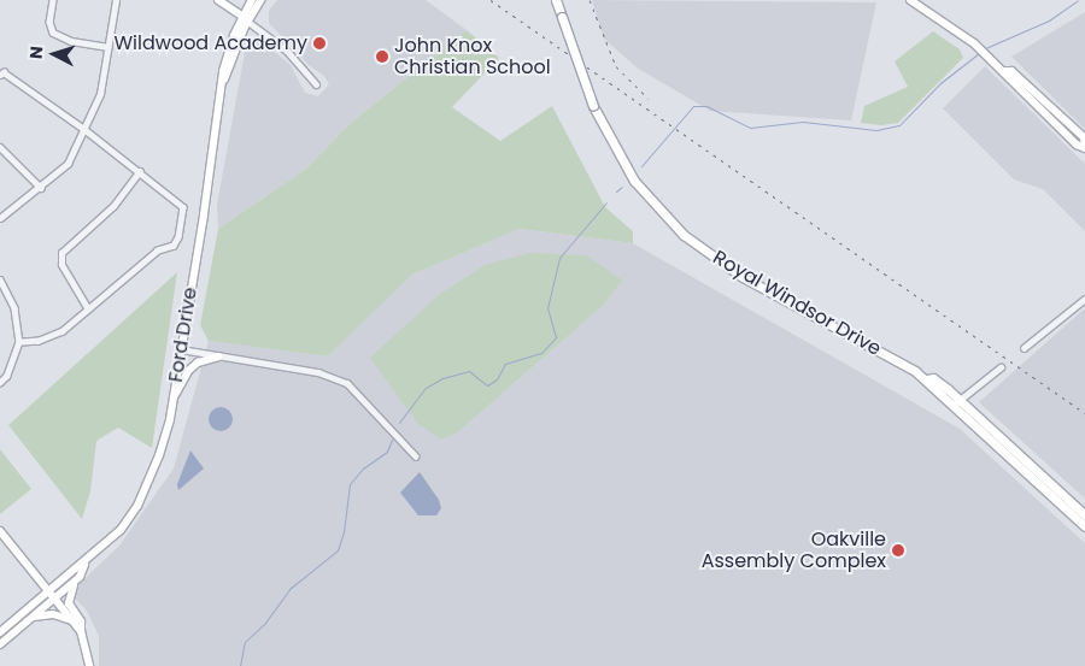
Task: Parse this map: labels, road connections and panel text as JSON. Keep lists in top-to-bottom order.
{
  "streets": {
    "main road": ["Royal Windsor Drive", "Ford Drive"]
  },
  "places": ["Wildwood Academy", "John Knox Christian School", "Oakville Assembly Complex"],
  "north": "left"
}
